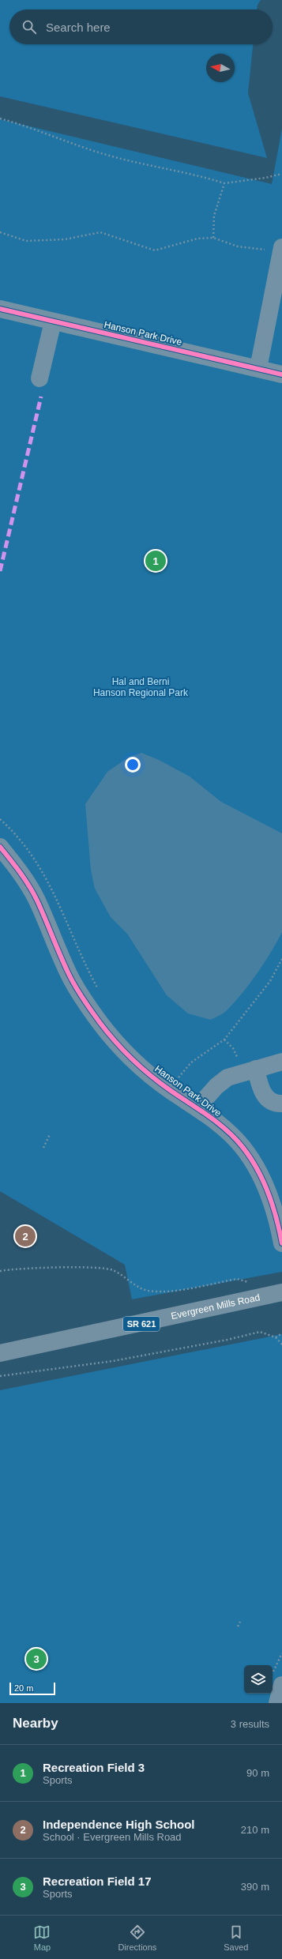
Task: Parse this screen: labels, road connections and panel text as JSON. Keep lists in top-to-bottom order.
{
  "streets": {
    "main road": ["Evergreen Mills Road", "SR 621"],
    "street": ["Hanson Park Drive"]
  },
  "parks": ["Hal and Berni Hanson Regional Park"],
  "scale_bar": "20 m",
  "north": "left",
  "page": {
    "search": "Search here",
    "pins": ["1", "2", "3"],
    "scale": "20 m",
    "heading": ["Nearby", "3 results"],
    "list": [
      {
        "mark": "1",
        "name": "Recreation Field 3",
        "note": "Sports",
        "value": "90 m"
      },
      {
        "mark": "2",
        "name": "Independence High School",
        "note": "School · Evergreen Mills Road",
        "value": "210 m"
      },
      {
        "mark": "3",
        "name": "Recreation Field 17",
        "note": "Sports",
        "value": "390 m"
      }
    ],
    "nav": ["Map", "Directions", "Saved"]
  }
}
